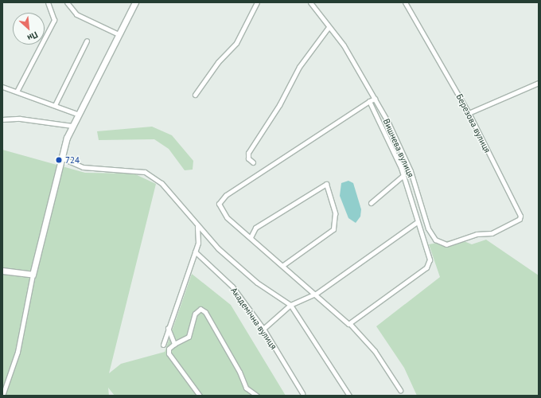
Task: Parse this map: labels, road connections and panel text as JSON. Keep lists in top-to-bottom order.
{
  "streets": {
    "street": ["Березова вулиця", "Вишнева вулиця", "Академічна вулиця"]
  },
  "crossings": [
    ["Березова вулиця", "Вишнева вулиця"]
  ],
  "places": ["724"],
  "north": "bottom right"
}
